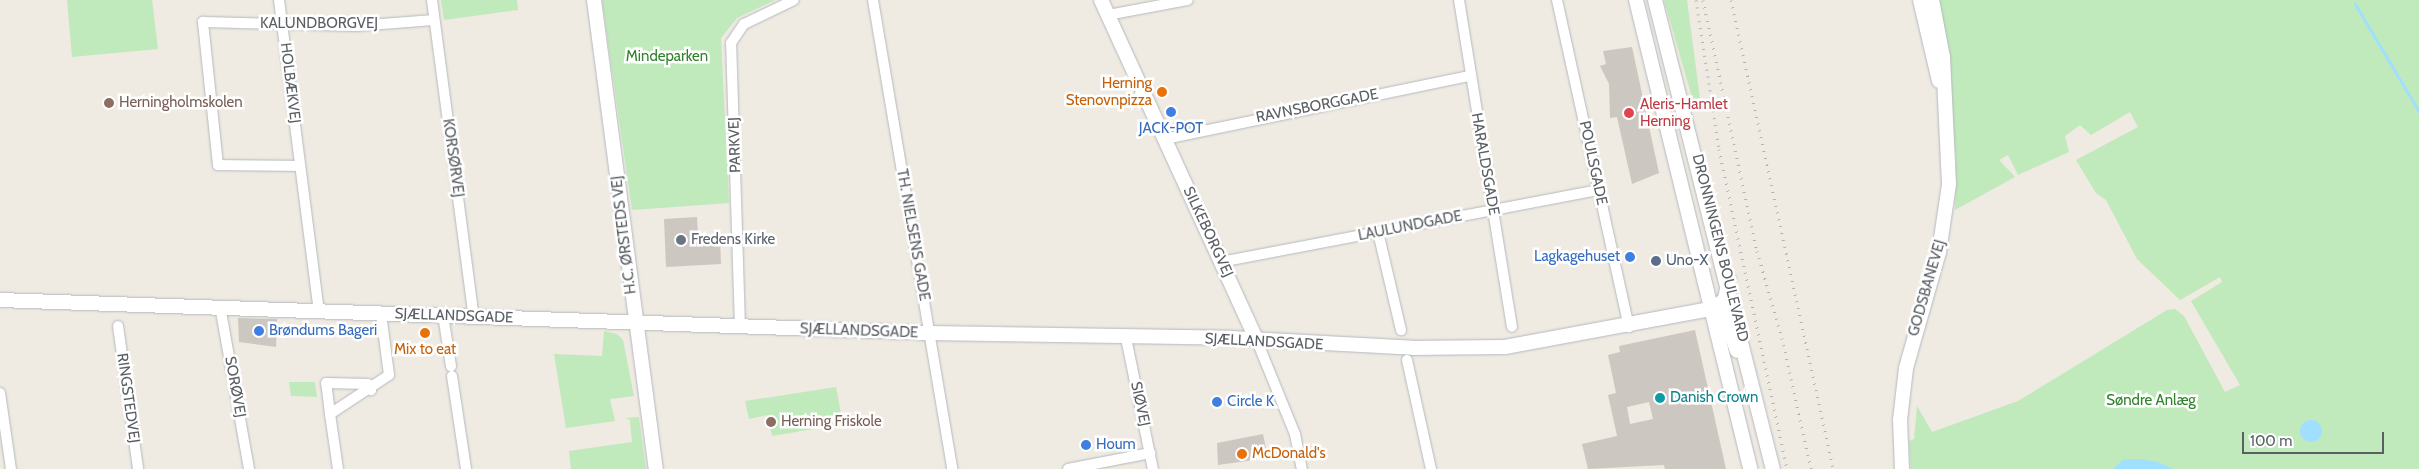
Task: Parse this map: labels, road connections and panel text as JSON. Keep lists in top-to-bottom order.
{
  "streets": {
    "street": [
      "KALUNDBORGVEJ",
      "HOLBÆKVEJ",
      "RAVNSBORGGADE",
      "PARKVEJ",
      "KORSØRVEJ",
      "POULSGADE",
      "HARALDSGADE",
      "LAULUNDGADE",
      "SILKEBORGVEJ",
      "H.C. ØRSTEDS VEJ",
      "TH. NIELSENS GADE",
      "DRONNINGENS BOULEVARD",
      "GODSBANEVEJ",
      "SJÆLLANDSGADE",
      "SORØVEJ",
      "RINGSTEDVEJ",
      "SIØVEJ"
    ]
  },
  "crossings": [
    ["KALUNDBORGVEJ", "HOLBÆKVEJ"],
    ["KALUNDBORGVEJ", "KORSØRVEJ"],
    ["HOLBÆKVEJ", "SJÆLLANDSGADE"],
    ["RAVNSBORGGADE", "HARALDSGADE"],
    ["RAVNSBORGGADE", "SILKEBORGVEJ"],
    ["PARKVEJ", "SJÆLLANDSGADE"],
    ["KORSØRVEJ", "SJÆLLANDSGADE"],
    ["POULSGADE", "LAULUNDGADE"],
    ["POULSGADE", "SJÆLLANDSGADE"],
    ["HARALDSGADE", "LAULUNDGADE"],
    ["LAULUNDGADE", "SILKEBORGVEJ"],
    ["SILKEBORGVEJ", "SJÆLLANDSGADE"],
    ["H.C. ØRSTEDS VEJ", "SJÆLLANDSGADE"],
    ["TH. NIELSENS GADE", "SJÆLLANDSGADE"],
    ["DRONNINGENS BOULEVARD", "SJÆLLANDSGADE"],
    ["SJÆLLANDSGADE", "SORØVEJ"],
    ["SJÆLLANDSGADE", "SIØVEJ"]
  ],
  "parks": ["Mindeparken", "Søndre Anlæg"],
  "places": [
    "Herning Stenovnpizza",
    "Herningholmskolen",
    "JACK-POT",
    "Aleris-Hamlet Herning",
    "Fredens Kirke",
    "Lagkagehuset",
    "Uno-X",
    "Brøndums Bageri",
    "Mix to eat",
    "Danish Crown",
    "Circle K",
    "Herning Friskole",
    "Houm",
    "McDonald's"
  ],
  "scale_bar": "100 m"
}
